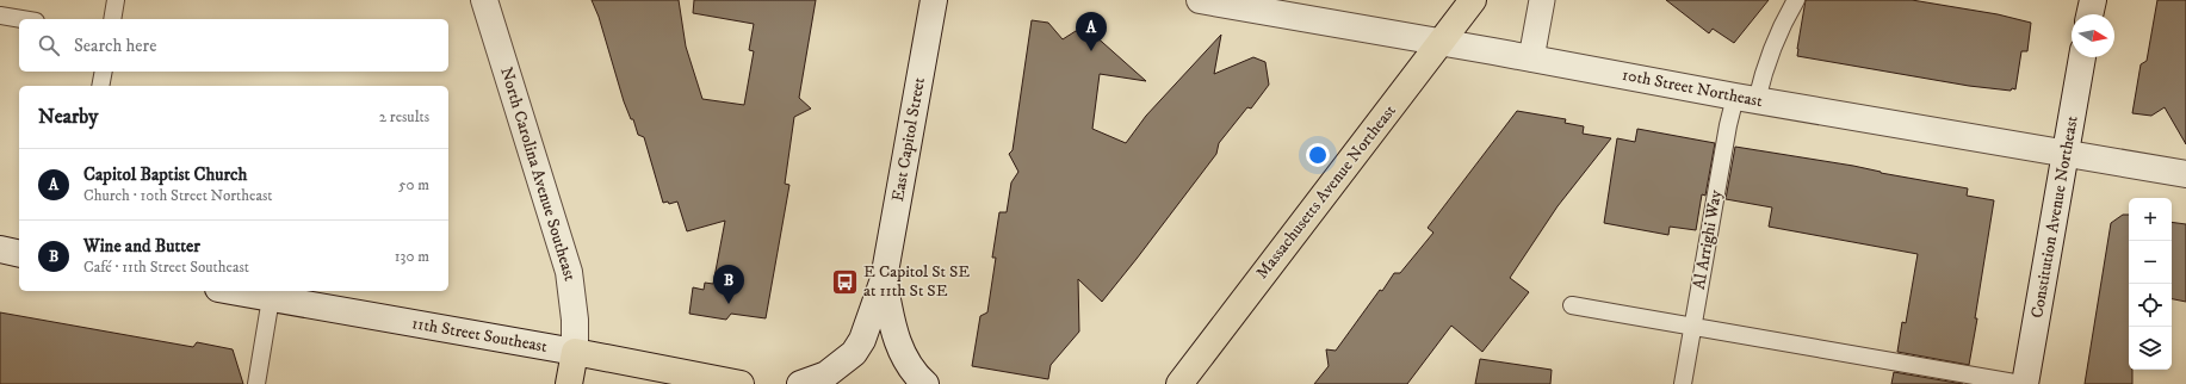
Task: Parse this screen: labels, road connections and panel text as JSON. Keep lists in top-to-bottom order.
{
  "streets": {
    "main road": ["Massachusetts Avenue Northeast", "11th Street Southeast"],
    "street": [
      "10th Street Northeast",
      "East Capitol Street",
      "North Carolina Avenue Southeast",
      "Constitution Avenue Northeast"
    ],
    "lane": ["Al Arrighi Way"]
  },
  "crossings": [
    ["10th Street Northeast", "Massachusetts Avenue Northeast"],
    ["10th Street Northeast", "Constitution Avenue Northeast"],
    ["10th Street Northeast", "Al Arrighi Way"],
    ["North Carolina Avenue Southeast", "11th Street Southeast"]
  ],
  "places": {
    "bus stop": ["E Capitol St SE at 11th St SE"]
  },
  "north": "right",
  "page": {
    "pins": ["A", "B"],
    "search": "Search here",
    "heading": ["Nearby", "2 results"],
    "list": [
      {
        "mark": "A",
        "name": "Capitol Baptist Church",
        "note": "Church · 10th Street Northeast",
        "value": "50 m"
      },
      {
        "mark": "B",
        "name": "Wine and Butter",
        "note": "Café · 11th Street Southeast",
        "value": "130 m"
      }
    ],
    "map_buttons": ["+", "−"]
  }
}
